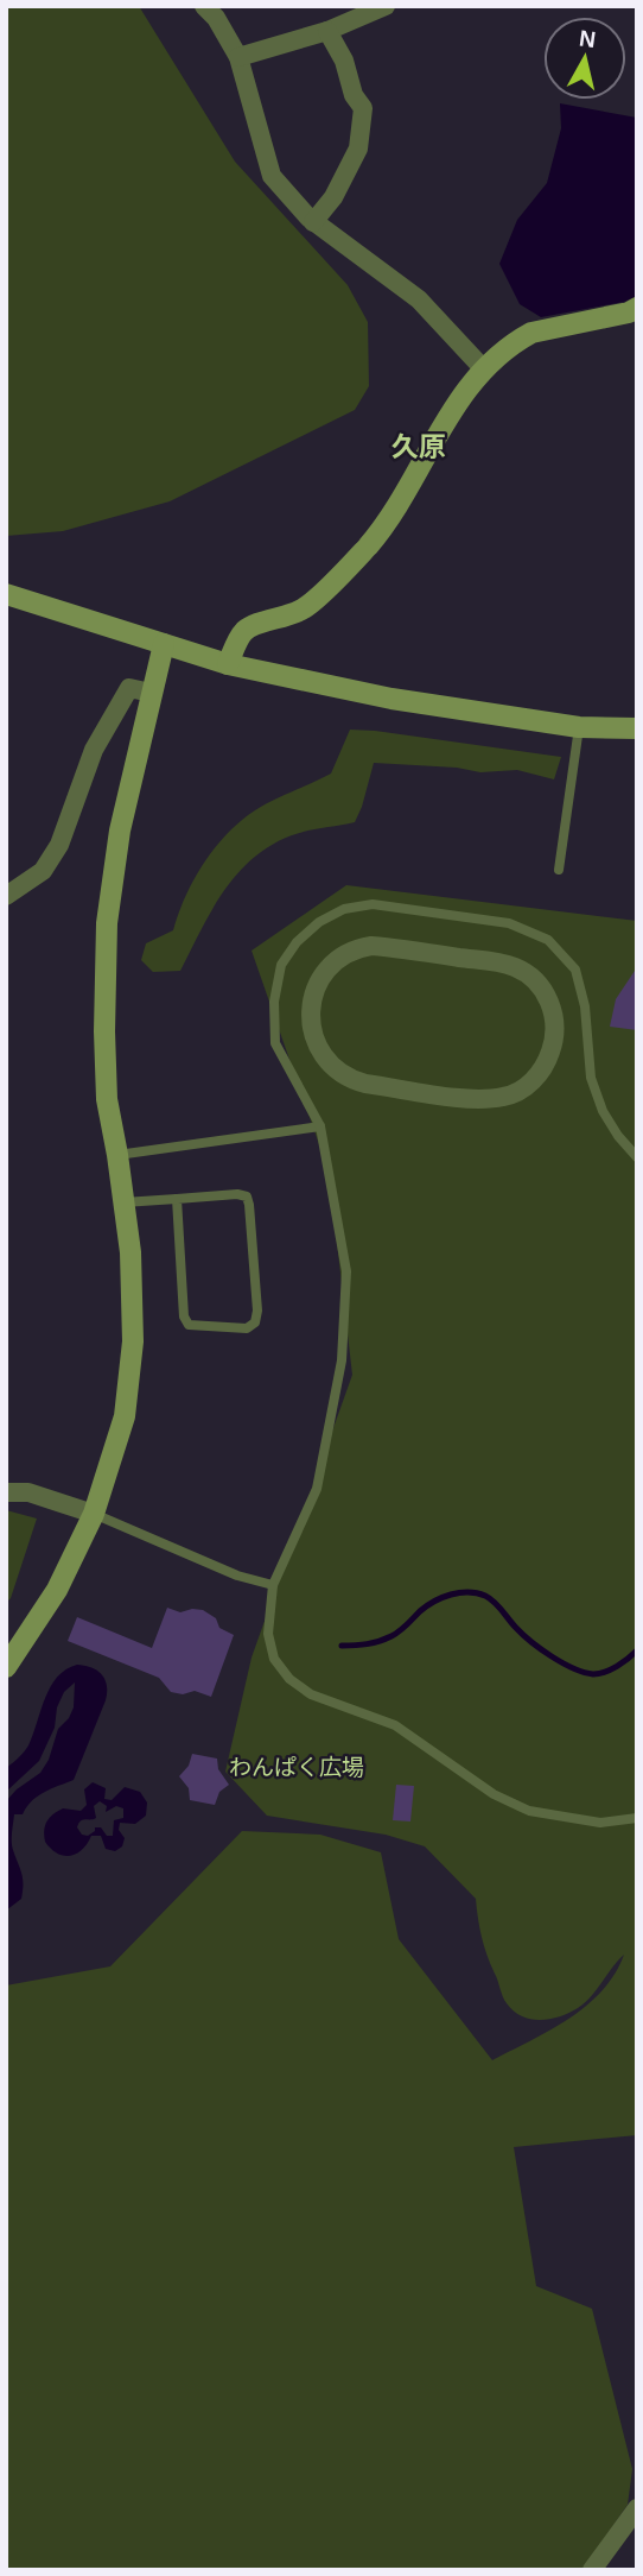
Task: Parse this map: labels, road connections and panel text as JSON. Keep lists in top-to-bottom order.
{
  "districts": ["久原"],
  "parks": ["わんぱく広場"],
  "north": "top"
}
